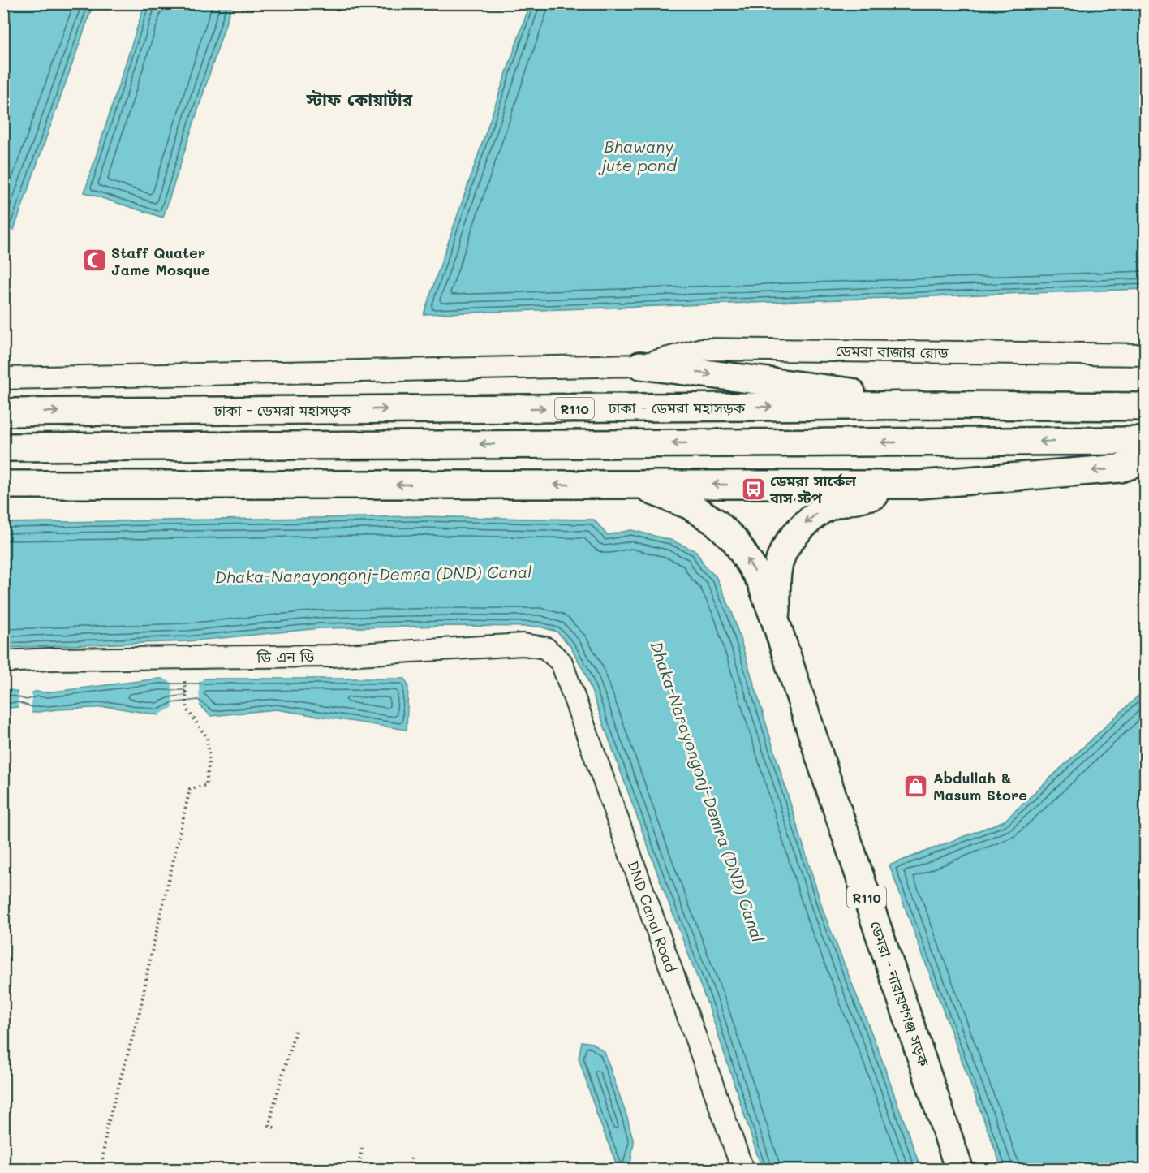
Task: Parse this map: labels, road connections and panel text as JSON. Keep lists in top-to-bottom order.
{
  "streets": {
    "main road": ["ঢাকা - ডেমরা মহাসড়ক", "R110", "ডেমরা - নারায়ণগঞ্জ সড়ক"],
    "street": ["ডেমরা বাজার রোড", "ডি এন ডি", "DND Canal Road"]
  },
  "crossings": [
    ["ডি এন ডি", "DND Canal Road"]
  ],
  "districts": ["স্টাফ কোয়ার্টার"],
  "water": ["Bhawany jute pond", "Dhaka-Narayongonj-Demra (DND) Canal"],
  "places": {
    "mosque": ["Staff Quater Jame Mosque"],
    "bus stop": ["ডেমরা সার্কেল বাস স্টপ"],
    "shop": ["Abdullah & Masum Store"]
  }
}
